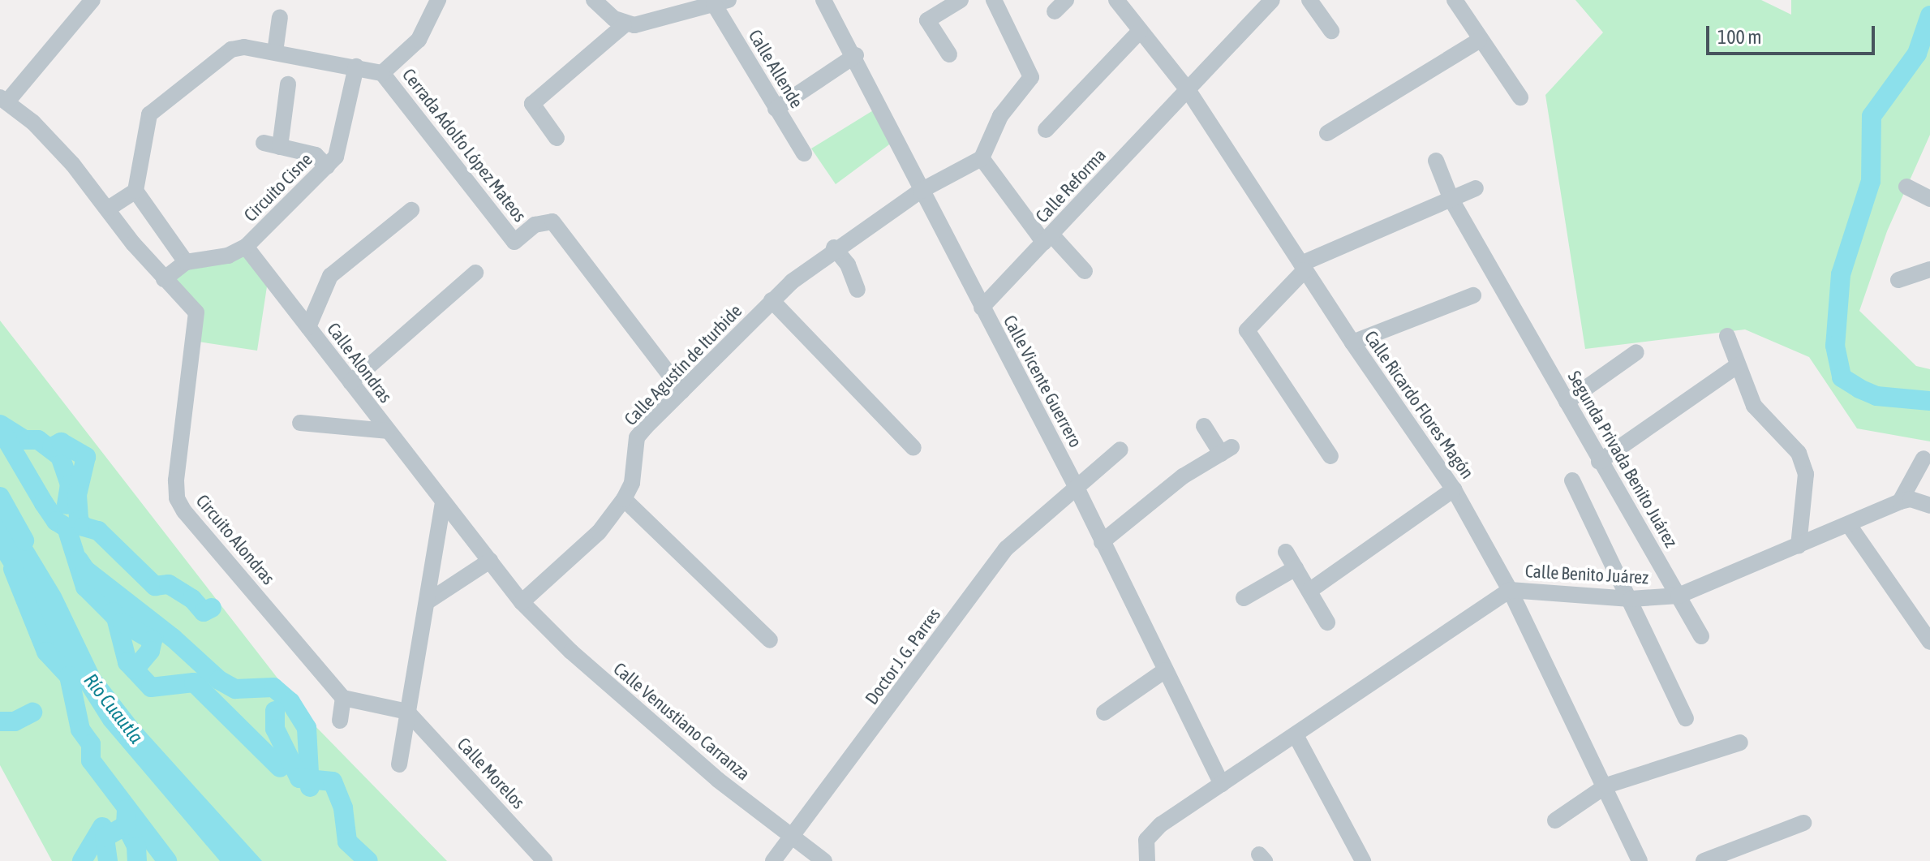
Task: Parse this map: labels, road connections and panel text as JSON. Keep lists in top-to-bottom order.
{
  "streets": {
    "street": [
      "Calle Allende",
      "Cerrada Adolfo López Mateos",
      "Calle Reforma",
      "Circuito Cisne",
      "Calle Alondras",
      "Calle Agustín de Iturbide",
      "Calle Vicente Guerrero",
      "Calle Ricardo Flores Magón",
      "Segunda Privada Benito Juárez",
      "Circuito Alondras",
      "Calle Benito Juárez",
      "Doctor J. G. Parres",
      "Calle Venustiano Carranza",
      "Calle Morelos"
    ]
  },
  "crossings": [
    ["Cerrada Adolfo López Mateos", "Calle Agustín de Iturbide"],
    ["Calle Reforma", "Calle Vicente Guerrero"],
    ["Calle Reforma", "Calle Ricardo Flores Magón"],
    ["Circuito Cisne", "Calle Alondras"],
    ["Circuito Cisne", "Circuito Alondras"],
    ["Calle Alondras", "Calle Agustín de Iturbide"],
    ["Calle Alondras", "Calle Venustiano Carranza"],
    ["Calle Agustín de Iturbide", "Calle Vicente Guerrero"],
    ["Calle Agustín de Iturbide", "Calle Venustiano Carranza"],
    ["Calle Vicente Guerrero", "Calle Benito Juárez"],
    ["Calle Vicente Guerrero", "Doctor J. G. Parres"],
    ["Calle Ricardo Flores Magón", "Calle Benito Juárez"],
    ["Segunda Privada Benito Juárez", "Calle Benito Juárez"],
    ["Doctor J. G. Parres", "Calle Venustiano Carranza"]
  ],
  "water": ["Río Cuautla"],
  "scale_bar": "100 m"
}
